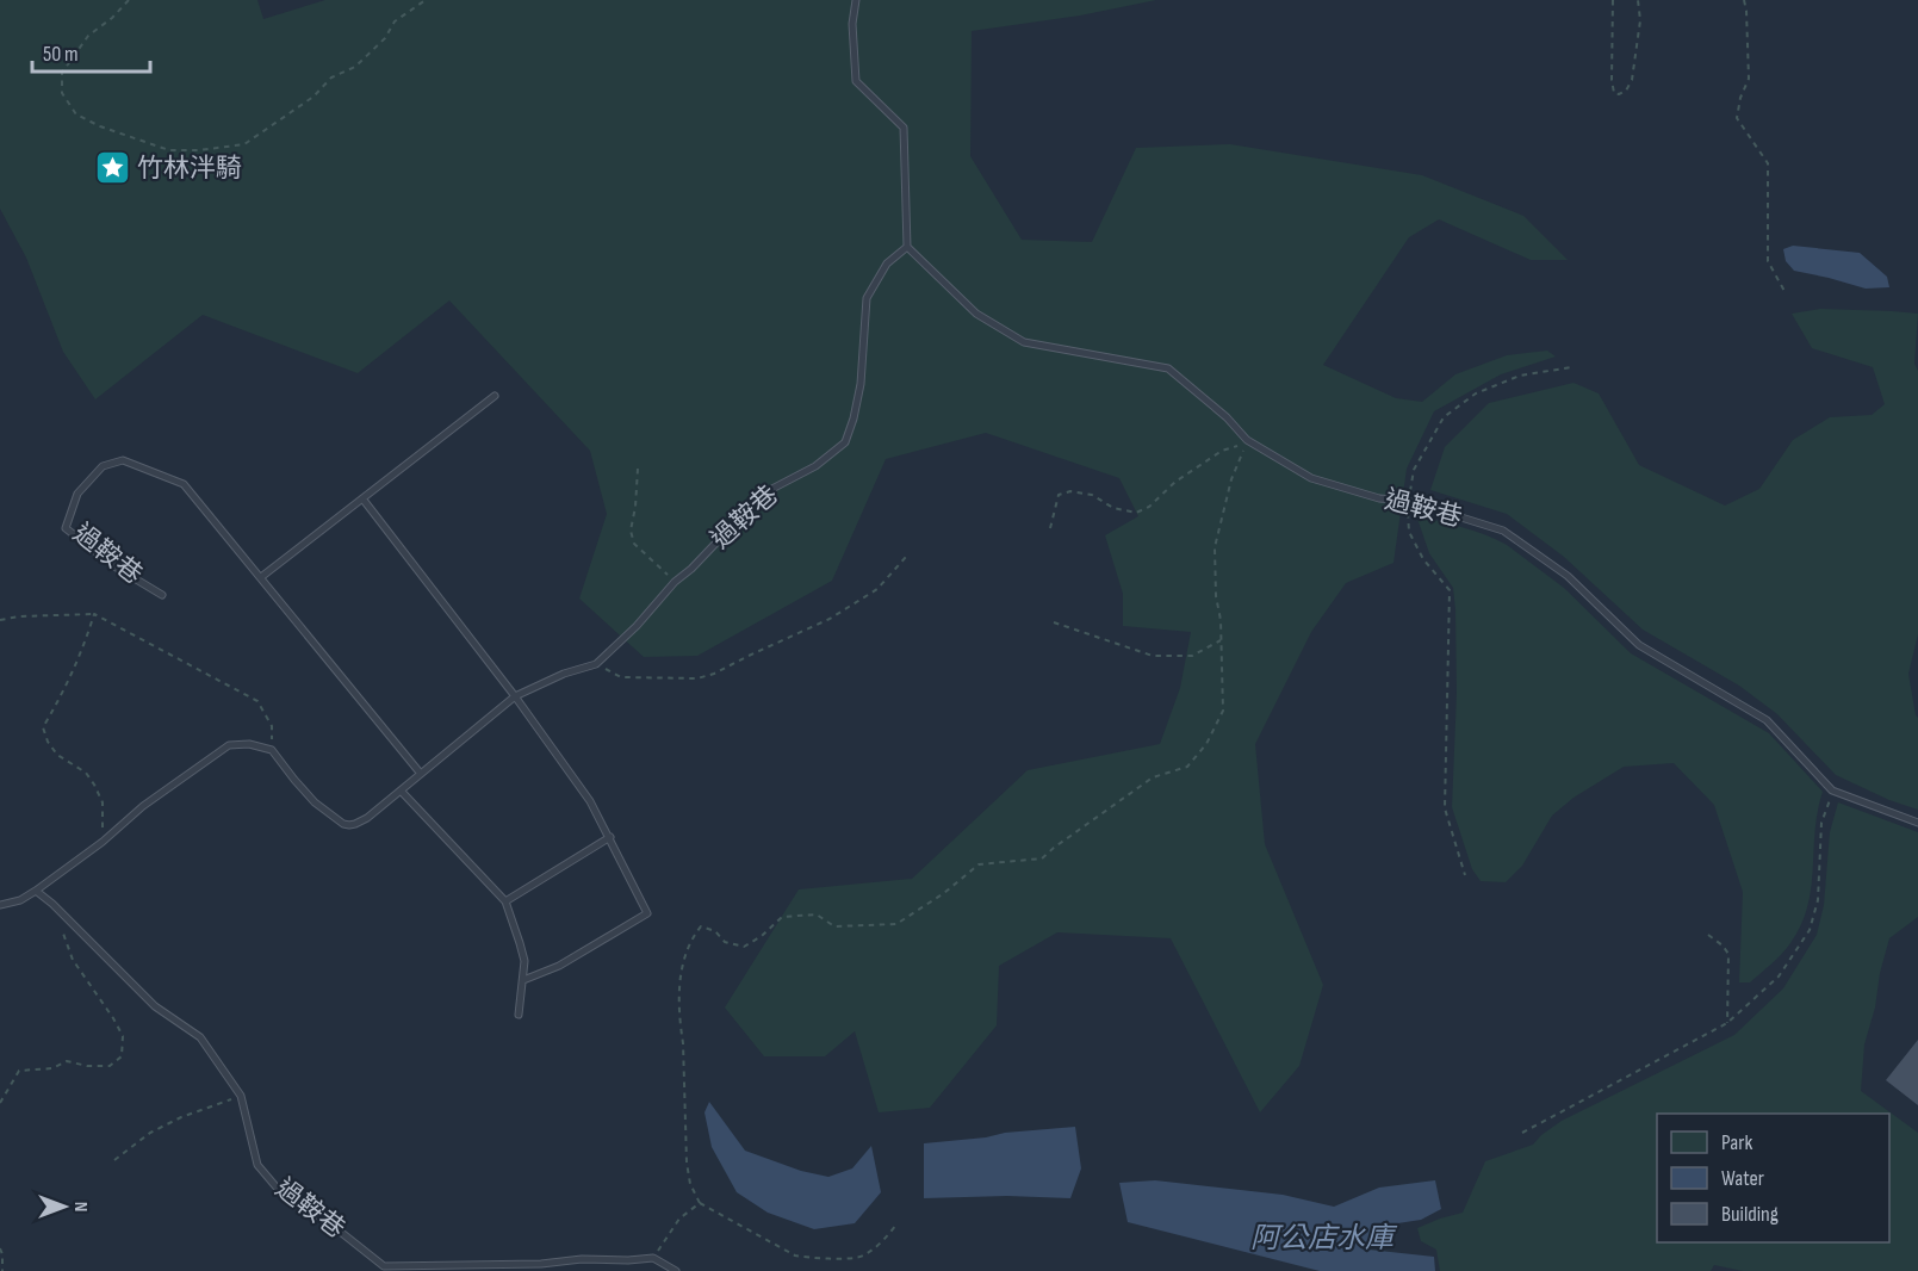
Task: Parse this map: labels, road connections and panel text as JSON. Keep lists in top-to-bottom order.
{
  "streets": {
    "lane": ["過鞍巷"]
  },
  "water": ["阿公店水庫"],
  "places": {
    "place": ["竹林泮騎"]
  },
  "legend": ["Park", "Water", "Building"],
  "scale_bar": "50 m",
  "north": "right"
}
